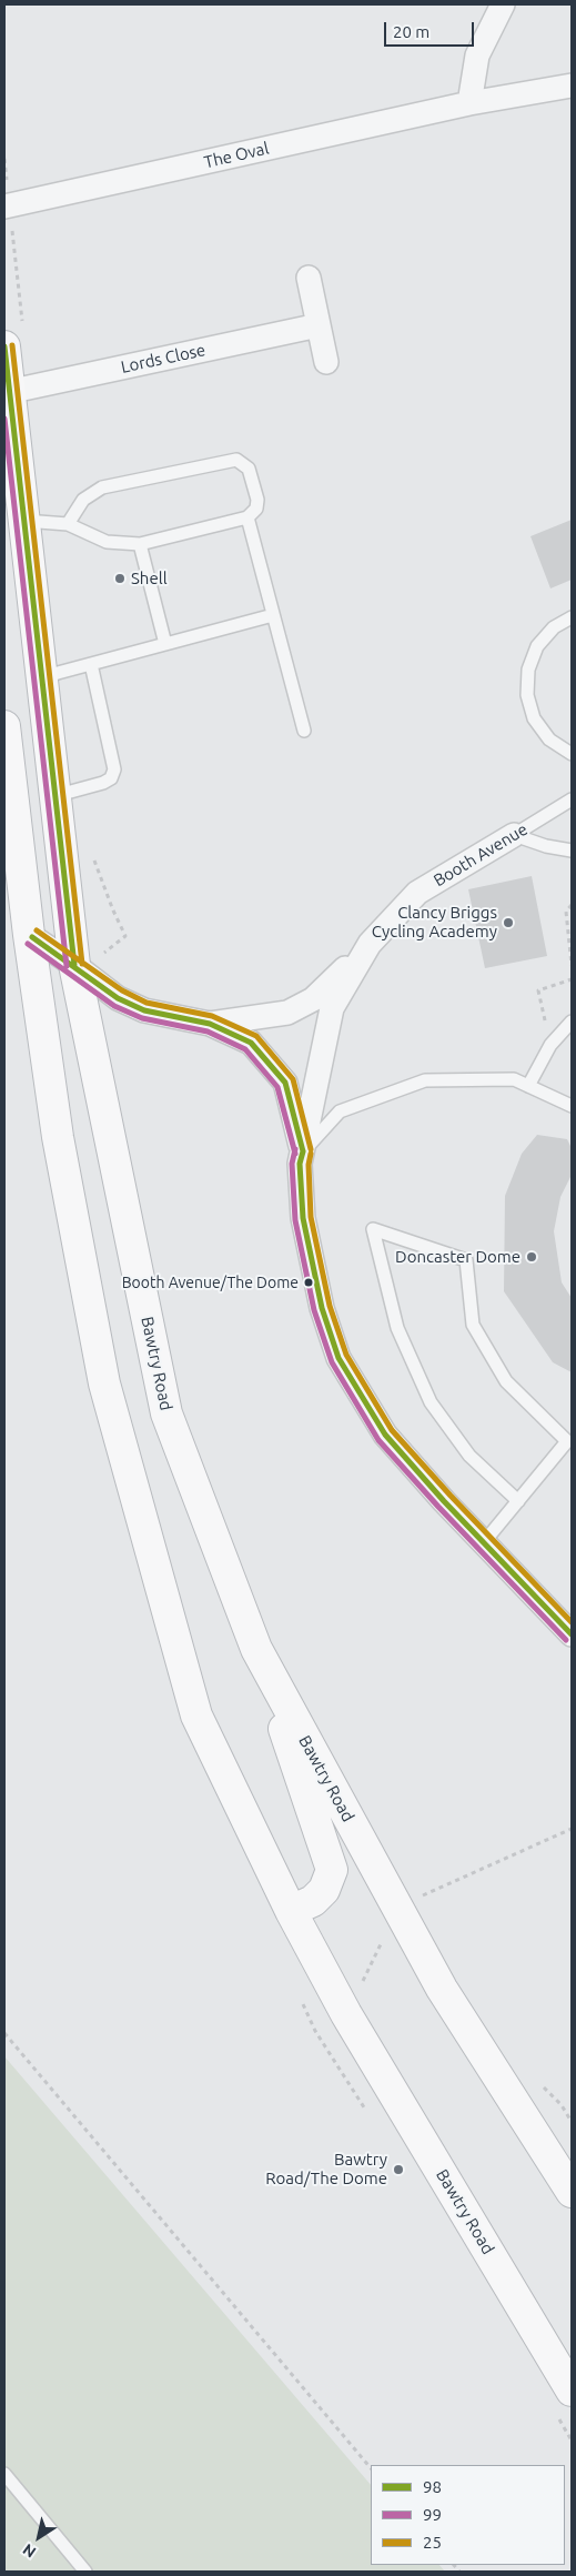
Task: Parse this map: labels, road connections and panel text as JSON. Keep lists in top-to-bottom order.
{
  "streets": {
    "highway": ["Bawtry Road"],
    "street": ["The Oval", "Lords Close", "Booth Avenue"]
  },
  "crossings": [
    ["Lords Close", "Bawtry Road"]
  ],
  "places": [
    "Shell",
    "Clancy Briggs Cycling Academy",
    "Doncaster Dome",
    "Booth Avenue/The Dome",
    "Bawtry Road/The Dome"
  ],
  "lines": ["transit line 25", "transit line 98", "transit line 99"],
  "legend": ["98", "99", "25"],
  "scale_bar": "20 m",
  "north": "bottom left"
}
